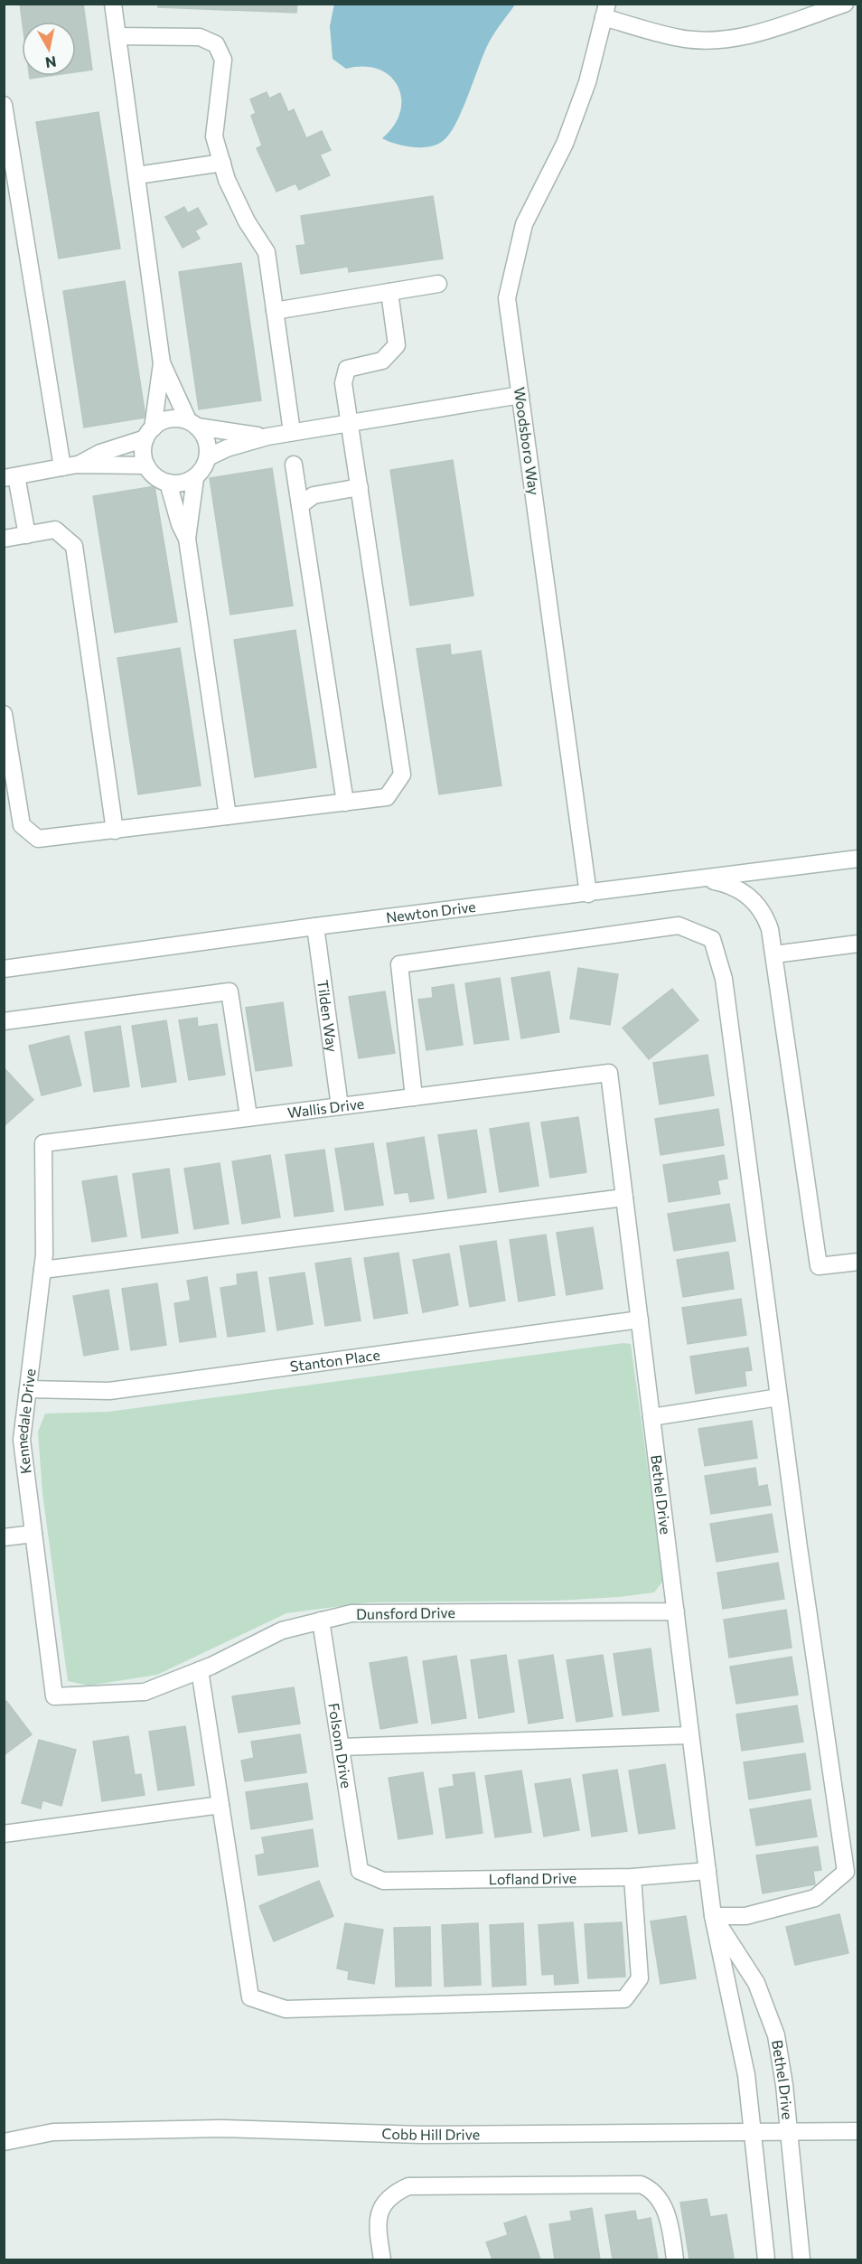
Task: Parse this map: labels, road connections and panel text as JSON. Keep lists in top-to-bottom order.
{
  "streets": {
    "street": [
      "Woodsboro Way",
      "Newton Drive",
      "Tilden Way",
      "Wallis Drive",
      "Stanton Place",
      "Kennedale Drive",
      "Bethel Drive",
      "Dunsford Drive",
      "Folsom Drive",
      "Lofland Drive",
      "Cobb Hill Drive"
    ]
  },
  "crossings": [
    ["Woodsboro Way", "Newton Drive"],
    ["Newton Drive", "Tilden Way"],
    ["Tilden Way", "Wallis Drive"],
    ["Wallis Drive", "Kennedale Drive"],
    ["Wallis Drive", "Bethel Drive"],
    ["Stanton Place", "Kennedale Drive"],
    ["Stanton Place", "Bethel Drive"],
    ["Kennedale Drive", "Dunsford Drive"],
    ["Bethel Drive", "Dunsford Drive"],
    ["Bethel Drive", "Lofland Drive"],
    ["Bethel Drive", "Cobb Hill Drive"],
    ["Dunsford Drive", "Folsom Drive"],
    ["Folsom Drive", "Lofland Drive"]
  ],
  "north": "bottom"
}
